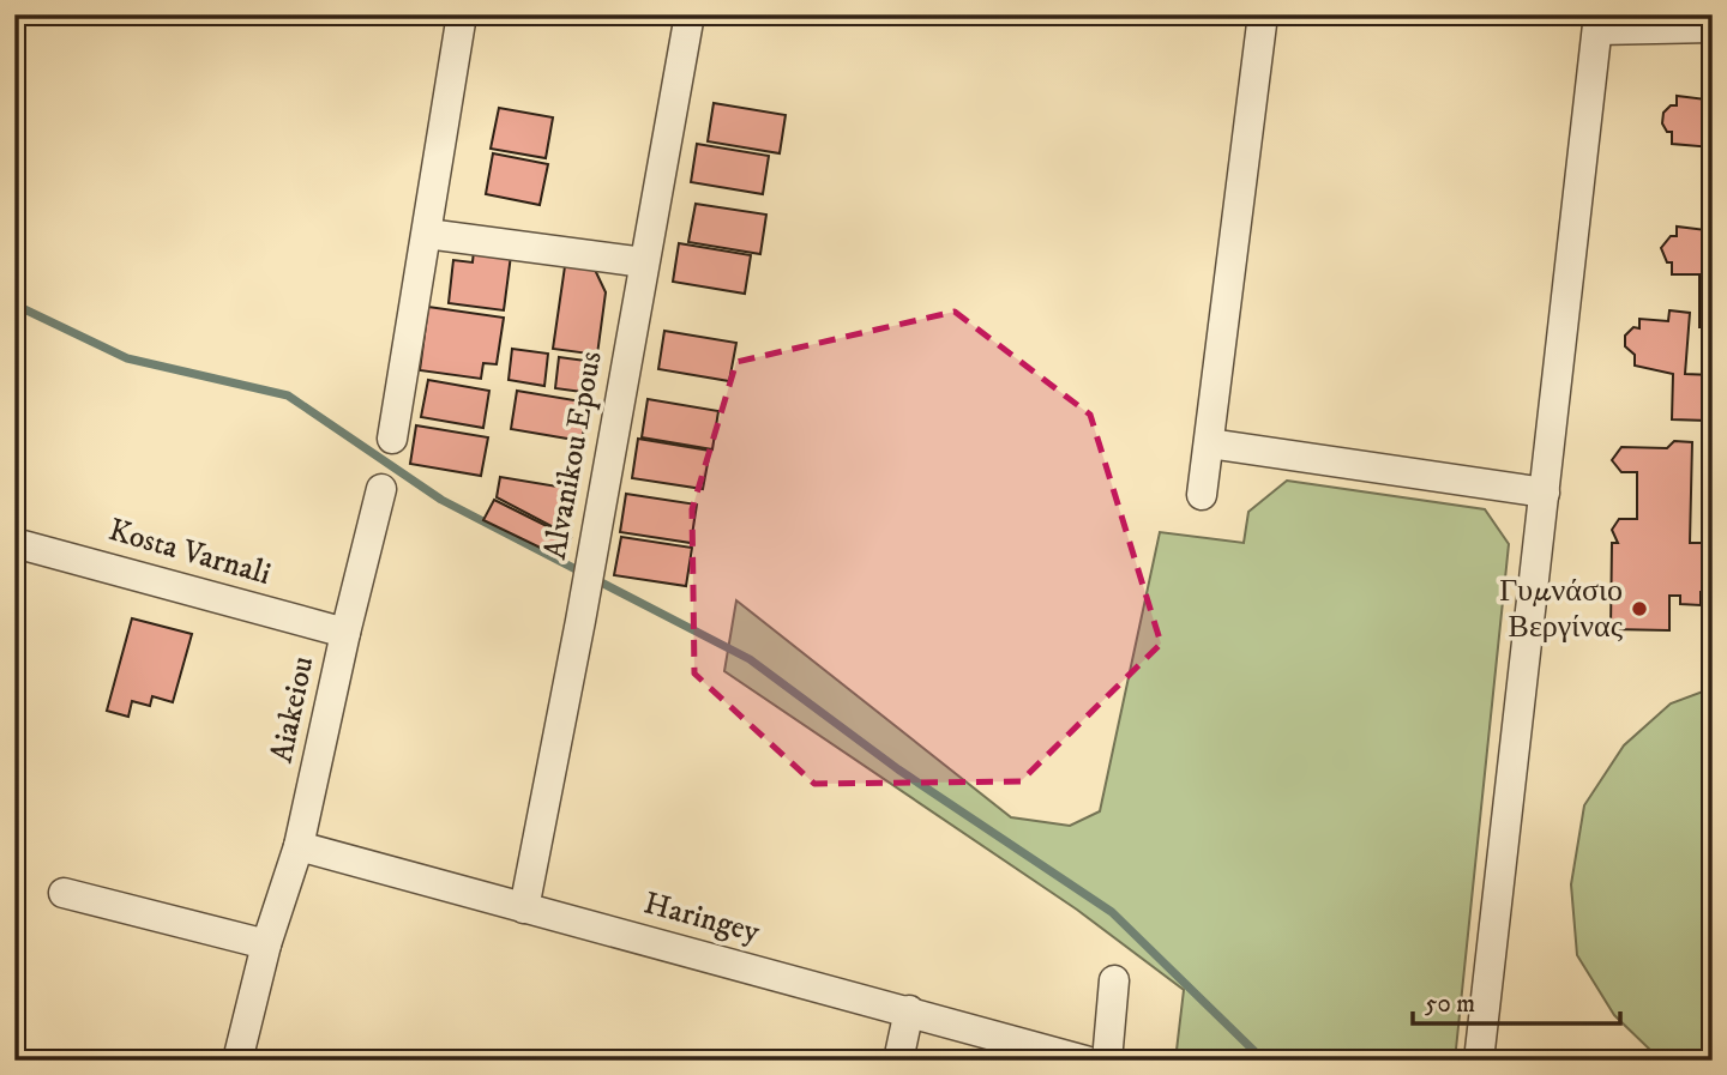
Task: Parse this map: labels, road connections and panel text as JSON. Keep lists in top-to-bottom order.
{
  "streets": {
    "street": [
      "Alvanikou Epous",
      "Kosta Varnali",
      "Aiakeiou",
      "Haringey"
    ]
  },
  "crossings": [
    ["Alvanikou Epous", "Haringey"],
    ["Kosta Varnali", "Aiakeiou"],
    ["Aiakeiou", "Haringey"]
  ],
  "places": ["Γυμνάσιο Βεργίνας"],
  "scale_bar": "50 m"
}
